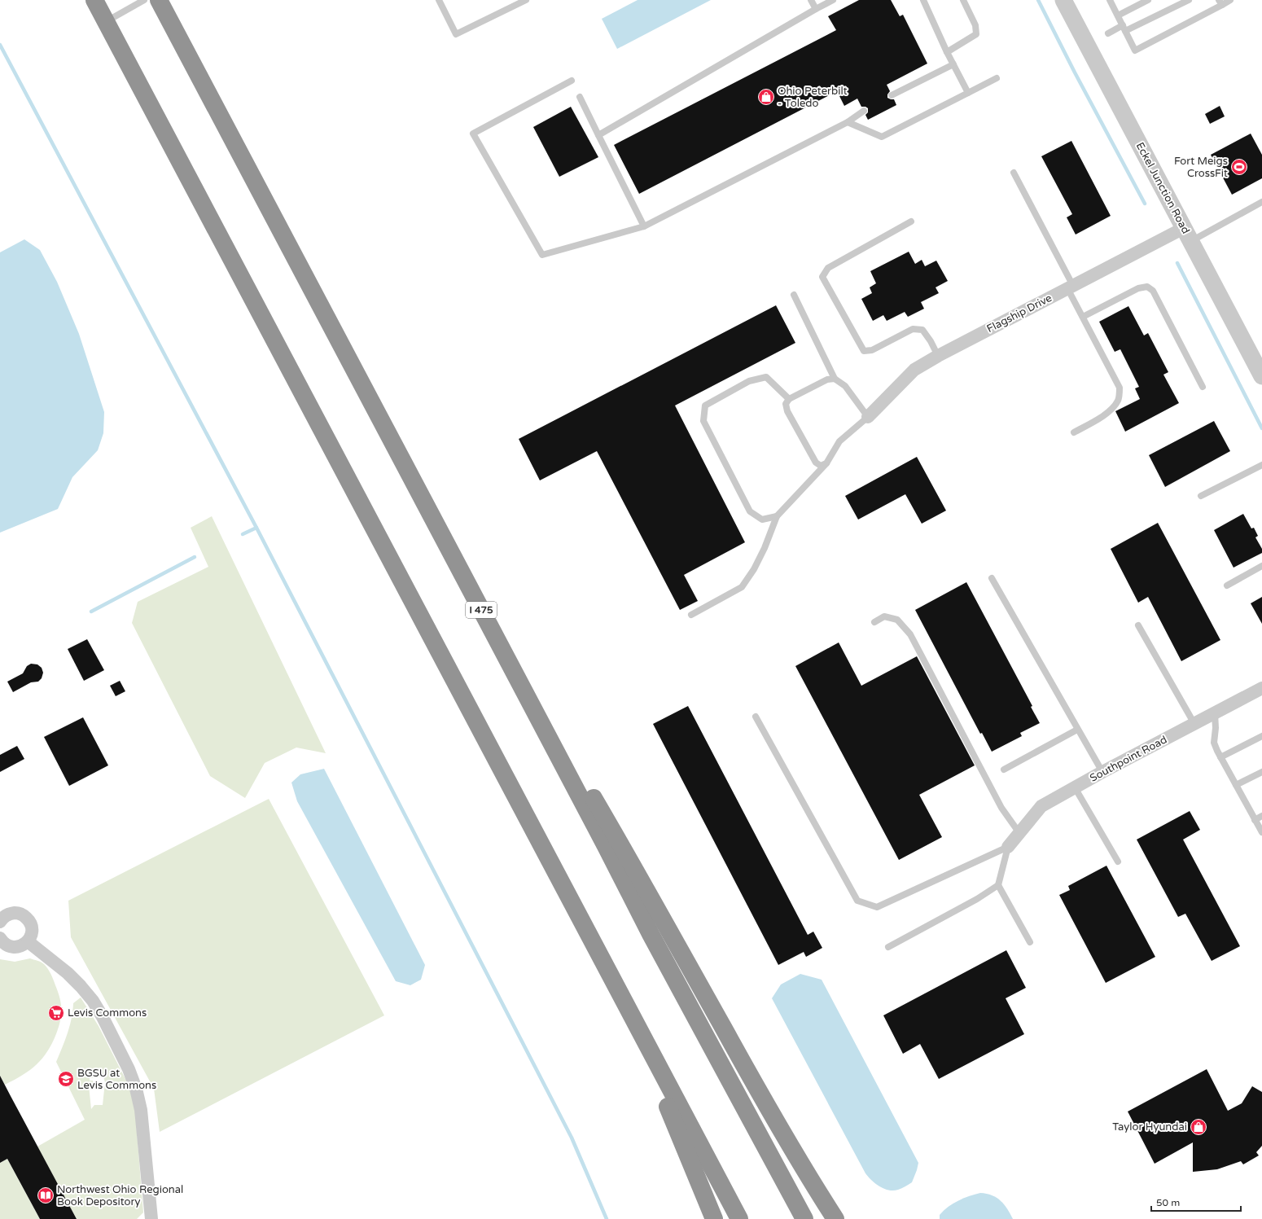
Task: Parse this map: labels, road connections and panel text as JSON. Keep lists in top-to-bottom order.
{
  "streets": {
    "highway": ["I 475"],
    "street": ["Eckel Junction Road", "Flagship Drive", "Southpoint Road"]
  },
  "crossings": [
    ["Eckel Junction Road", "Flagship Drive"]
  ],
  "places": {
    "shop": ["Ohio Peterbilt - Toledo", "Taylor Hyundai"],
    "sports": ["Fort Meigs CrossFit"],
    "supermarket": ["Levis Commons"],
    "school or university": ["BGSU at Levis Commons"],
    "library": ["Northwest Ohio Regional Book Depository"]
  },
  "scale_bar": "50 m"
}
